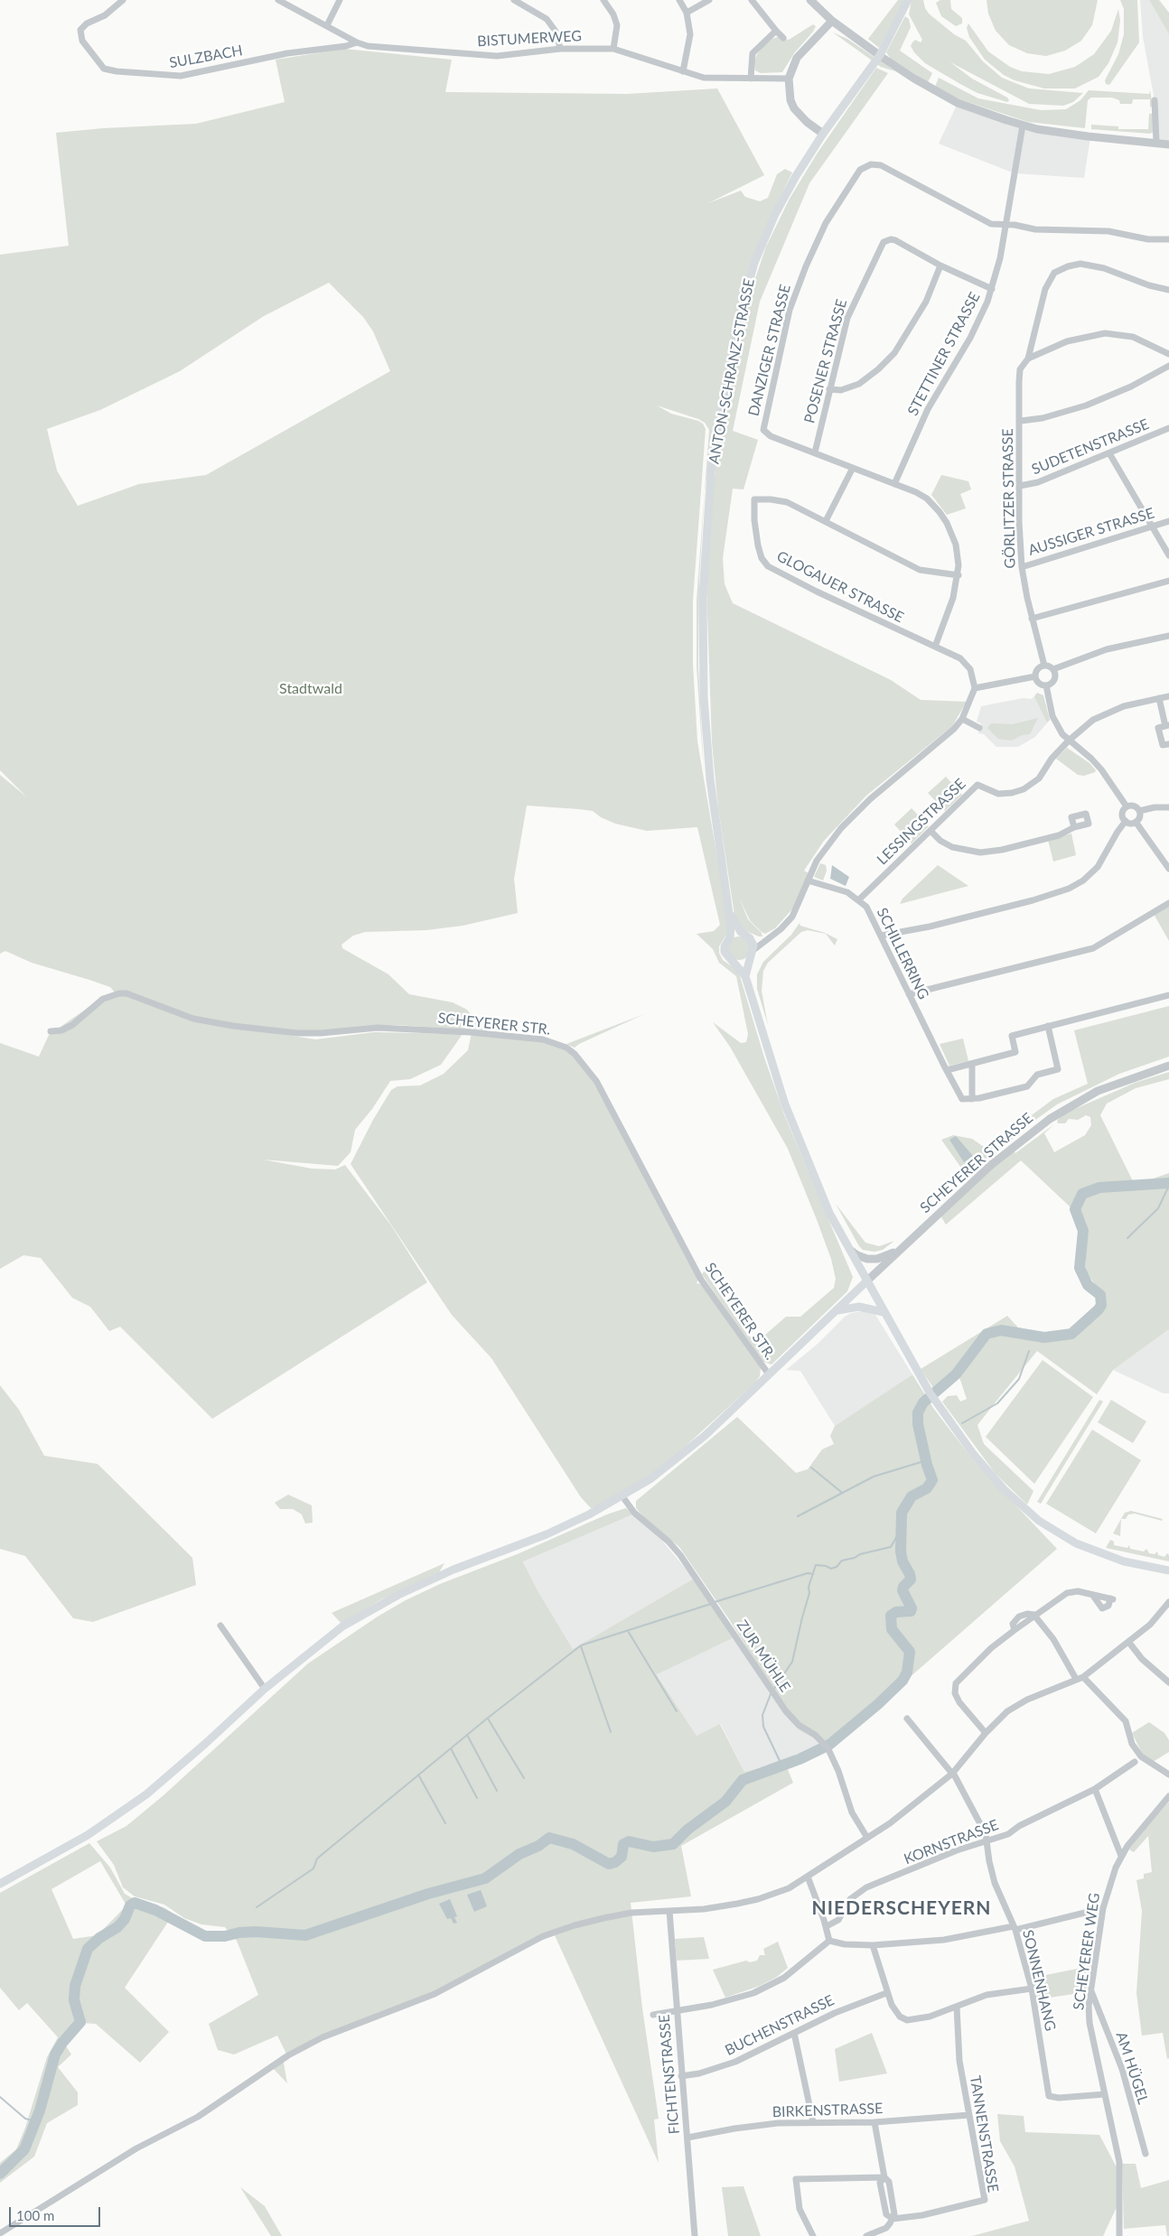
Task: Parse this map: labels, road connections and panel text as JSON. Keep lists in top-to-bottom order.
{
  "streets": {
    "main road": ["ANTON-SCHRANZ-STRASSE"],
    "street": [
      "BISTUMERWEG",
      "SULZBACH",
      "DANZIGER STRASSE",
      "STETTINER STRASSE",
      "POSENER STRASSE",
      "SUDETENSTRASSE",
      "GÖRLITZER STRASSE",
      "AUSSIGER STRASSE",
      "GLOGAUER STRASSE",
      "LESSINGSTRASSE",
      "SCHILLERRING",
      "SCHEYERER STR.",
      "SCHEYERER STRASSE",
      "ZUR MÜHLE",
      "KORNSTRASSE",
      "SCHEYERER WEG",
      "SONNENHANG",
      "BUCHENSTRASSE",
      "AM HÜGEL",
      "FICHTENSTRASSE",
      "BIRKENSTRASSE",
      "TANNENSTRASSE"
    ]
  },
  "crossings": [
    ["BISTUMERWEG", "SULZBACH"],
    ["DANZIGER STRASSE", "STETTINER STRASSE"],
    ["DANZIGER STRASSE", "POSENER STRASSE"],
    ["DANZIGER STRASSE", "GLOGAUER STRASSE"],
    ["STETTINER STRASSE", "POSENER STRASSE"],
    ["ANTON-SCHRANZ-STRASSE", "SCHEYERER STRASSE"],
    ["SUDETENSTRASSE", "GÖRLITZER STRASSE"],
    ["GÖRLITZER STRASSE", "AUSSIGER STRASSE"],
    ["LESSINGSTRASSE", "SCHILLERRING"],
    ["KORNSTRASSE", "SONNENHANG"],
    ["SCHEYERER WEG", "SONNENHANG"],
    ["SCHEYERER WEG", "AM HÜGEL"],
    ["BUCHENSTRASSE", "FICHTENSTRASSE"],
    ["FICHTENSTRASSE", "BIRKENSTRASSE"],
    ["BIRKENSTRASSE", "TANNENSTRASSE"]
  ],
  "districts": ["NIEDERSCHEYERN"],
  "parks": ["Stadtwald"],
  "scale_bar": "100 m"
}
